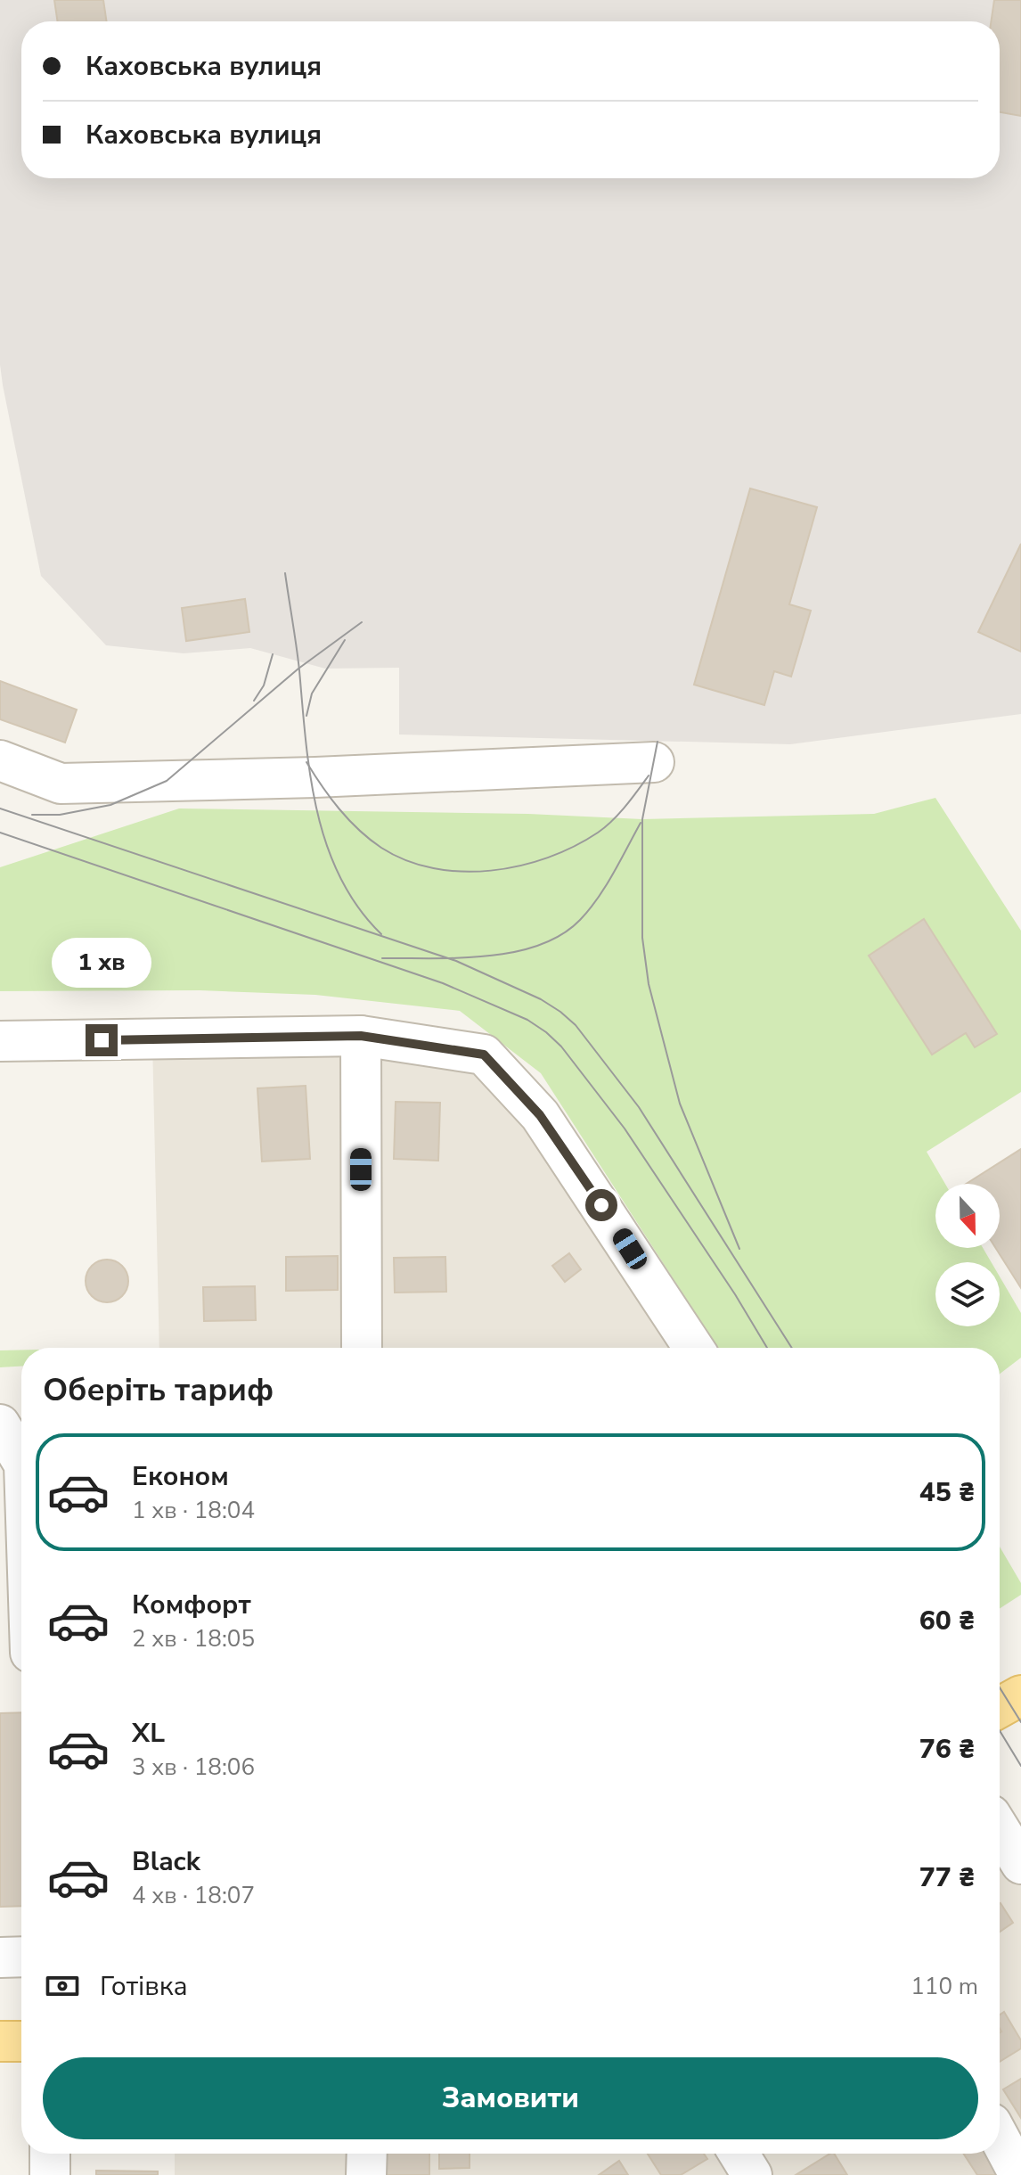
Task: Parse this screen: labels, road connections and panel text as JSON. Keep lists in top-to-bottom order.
{
  "north": "bottom",
  "page": {
    "banner": ["Каховська вулиця", "Каховська вулиця"],
    "bubble": "1 хв",
    "heading": "Оберіть тариф",
    "list": [
      {
        "name": "Економ",
        "note": "1 хв · 18:04",
        "value": "45 ₴"
      },
      {
        "name": "Комфорт",
        "note": "2 хв · 18:05",
        "value": "60 ₴"
      },
      {
        "name": "XL",
        "note": "3 хв · 18:06",
        "value": "76 ₴"
      },
      {
        "name": "Black",
        "note": "4 хв · 18:07",
        "value": "77 ₴"
      }
    ],
    "pay": ["Готівка", "110 m"],
    "buttons": "Замовити"
  }
}
